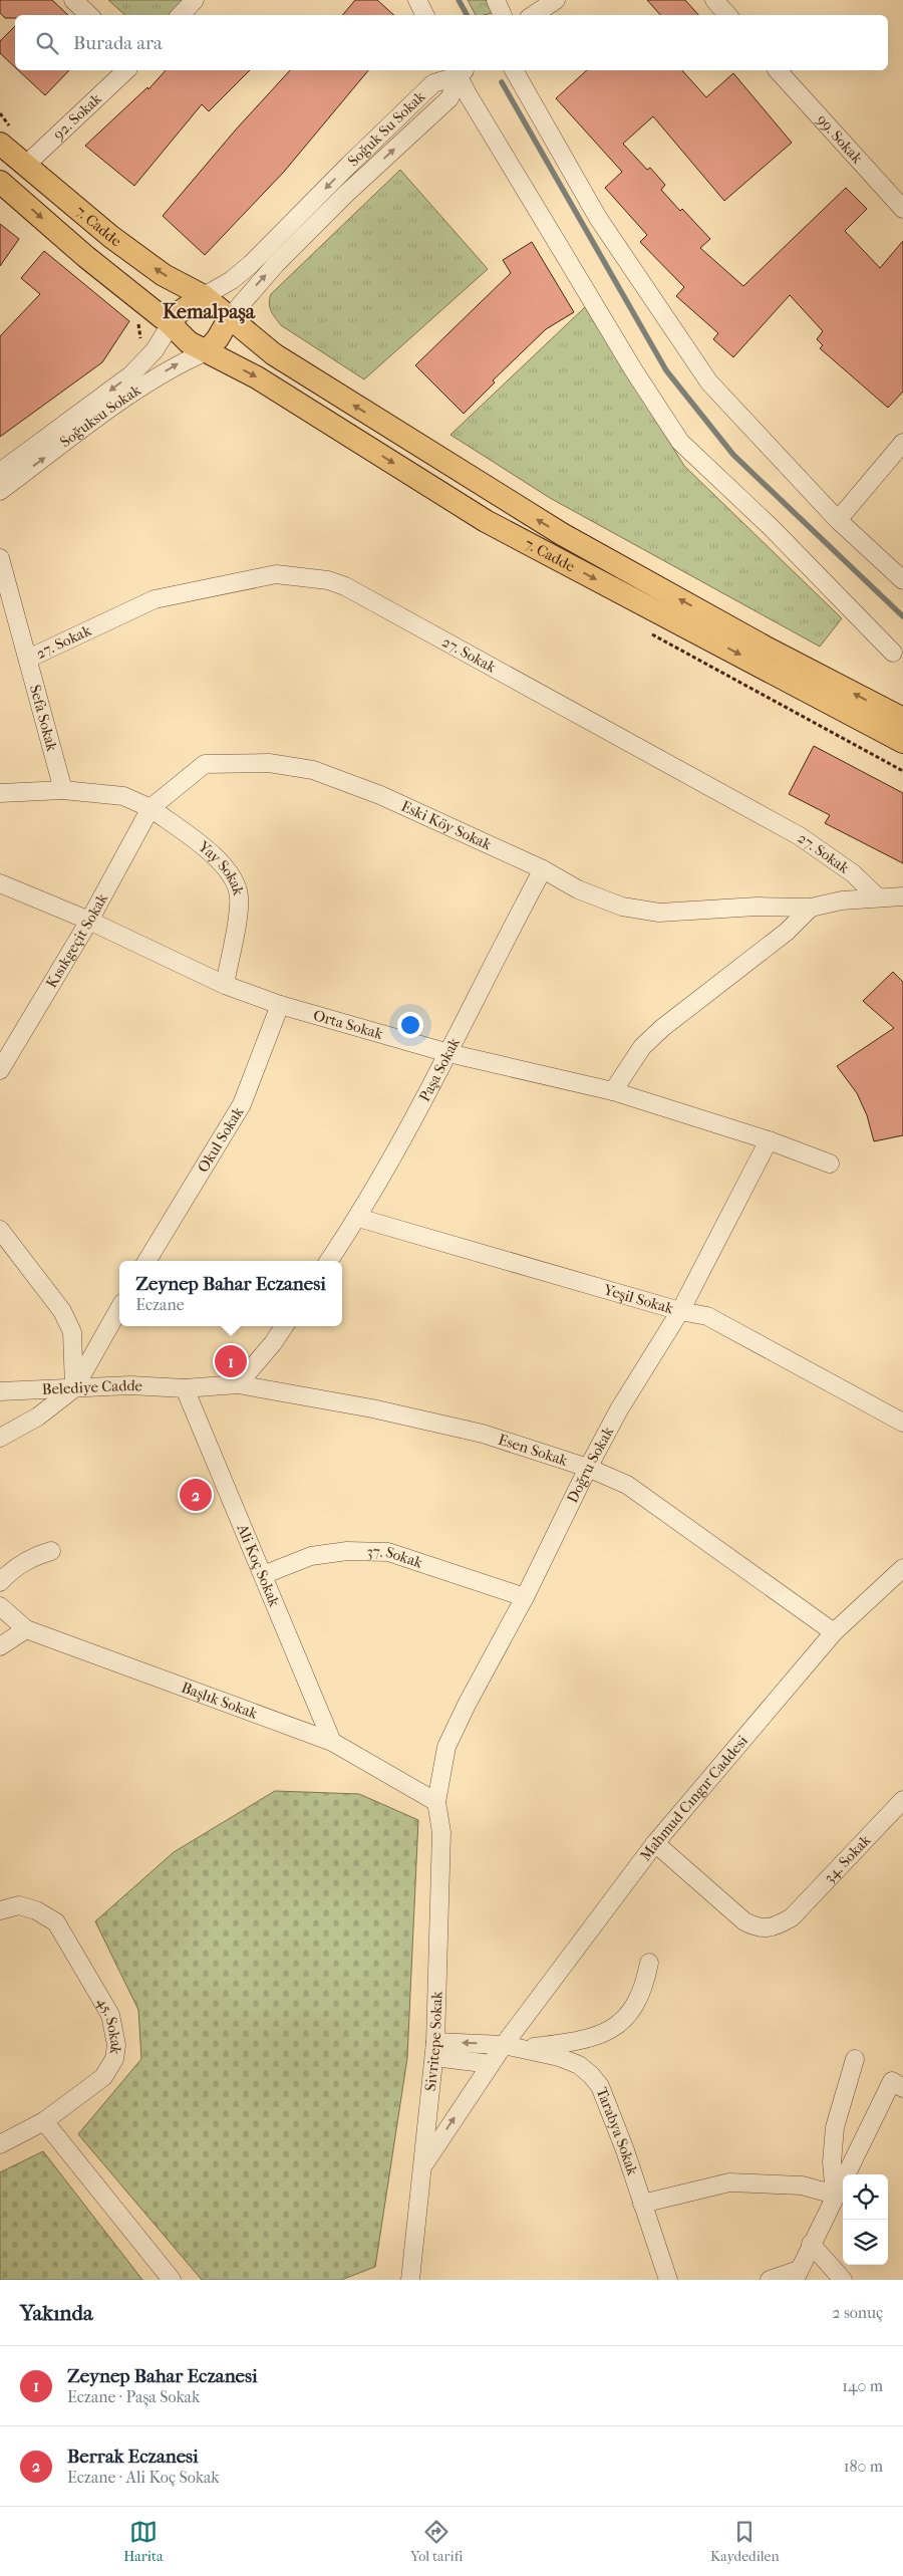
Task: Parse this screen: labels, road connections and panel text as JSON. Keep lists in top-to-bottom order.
{
  "streets": {
    "main road": ["7. Cadde"],
    "street": [
      "92. Sokak",
      "Soğuk Su Sokak",
      "99. Sokak",
      "Soğuksu Sokak",
      "27. Sokak",
      "Sefa Sokak",
      "Eski Köy Sokak",
      "Yay Sokak",
      "Kısıkgeçit Sokak",
      "Orta Sokak",
      "Paşa Sokak",
      "Okul Sokak",
      "Yeşil Sokak",
      "Belediye Cadde",
      "Esen Sokak",
      "Doğru Sokak",
      "37. Sokak",
      "Ali Koç Sokak",
      "Başlık Sokak",
      "Mahmud Cıngır Caddesi",
      "34. Sokak",
      "45. Sokak",
      "Sivritepe Sokak",
      "Tarabya Sokak"
    ]
  },
  "crossings": [
    ["92. Sokak", "7. Cadde"],
    ["Soğuk Su Sokak", "7. Cadde"],
    ["7. Cadde", "Soğuksu Sokak"],
    ["27. Sokak", "Sefa Sokak"],
    ["27. Sokak", "Eski Köy Sokak"],
    ["Eski Köy Sokak", "Yay Sokak"],
    ["Eski Köy Sokak", "Kısıkgeçit Sokak"],
    ["Eski Köy Sokak", "Paşa Sokak"],
    ["Yay Sokak", "Kısıkgeçit Sokak"],
    ["Yay Sokak", "Orta Sokak"],
    ["Kısıkgeçit Sokak", "Orta Sokak"],
    ["Orta Sokak", "Paşa Sokak"],
    ["Orta Sokak", "Okul Sokak"],
    ["Orta Sokak", "Doğru Sokak"],
    ["Paşa Sokak", "Yeşil Sokak"],
    ["Yeşil Sokak", "Doğru Sokak"],
    ["Belediye Cadde", "Esen Sokak"],
    ["Belediye Cadde", "Ali Koç Sokak"],
    ["Esen Sokak", "Doğru Sokak"],
    ["Esen Sokak", "Ali Koç Sokak"],
    ["Esen Sokak", "Mahmud Cıngır Caddesi"],
    ["Doğru Sokak", "37. Sokak"],
    ["Doğru Sokak", "Başlık Sokak"],
    ["Doğru Sokak", "Sivritepe Sokak"],
    ["37. Sokak", "Ali Koç Sokak"],
    ["Ali Koç Sokak", "Başlık Sokak"],
    ["Başlık Sokak", "Sivritepe Sokak"],
    ["Mahmud Cıngır Caddesi", "34. Sokak"],
    ["Mahmud Cıngır Caddesi", "Sivritepe Sokak"],
    ["Mahmud Cıngır Caddesi", "Tarabya Sokak"]
  ],
  "districts": ["Kemalpaşa"],
  "page": {
    "search": "Burada ara",
    "popup": ["Zeynep Bahar Eczanesi", "Eczane"],
    "pins": ["1", "2"],
    "heading": ["Yakında", "2 sonuç"],
    "list": [
      {
        "mark": "1",
        "name": "Zeynep Bahar Eczanesi",
        "note": "Eczane · Paşa Sokak",
        "value": "140 m"
      },
      {
        "mark": "2",
        "name": "Berrak Eczanesi",
        "note": "Eczane · Ali Koç Sokak",
        "value": "180 m"
      }
    ],
    "nav": ["Harita", "Yol tarifi", "Kaydedilen"]
  }
}
